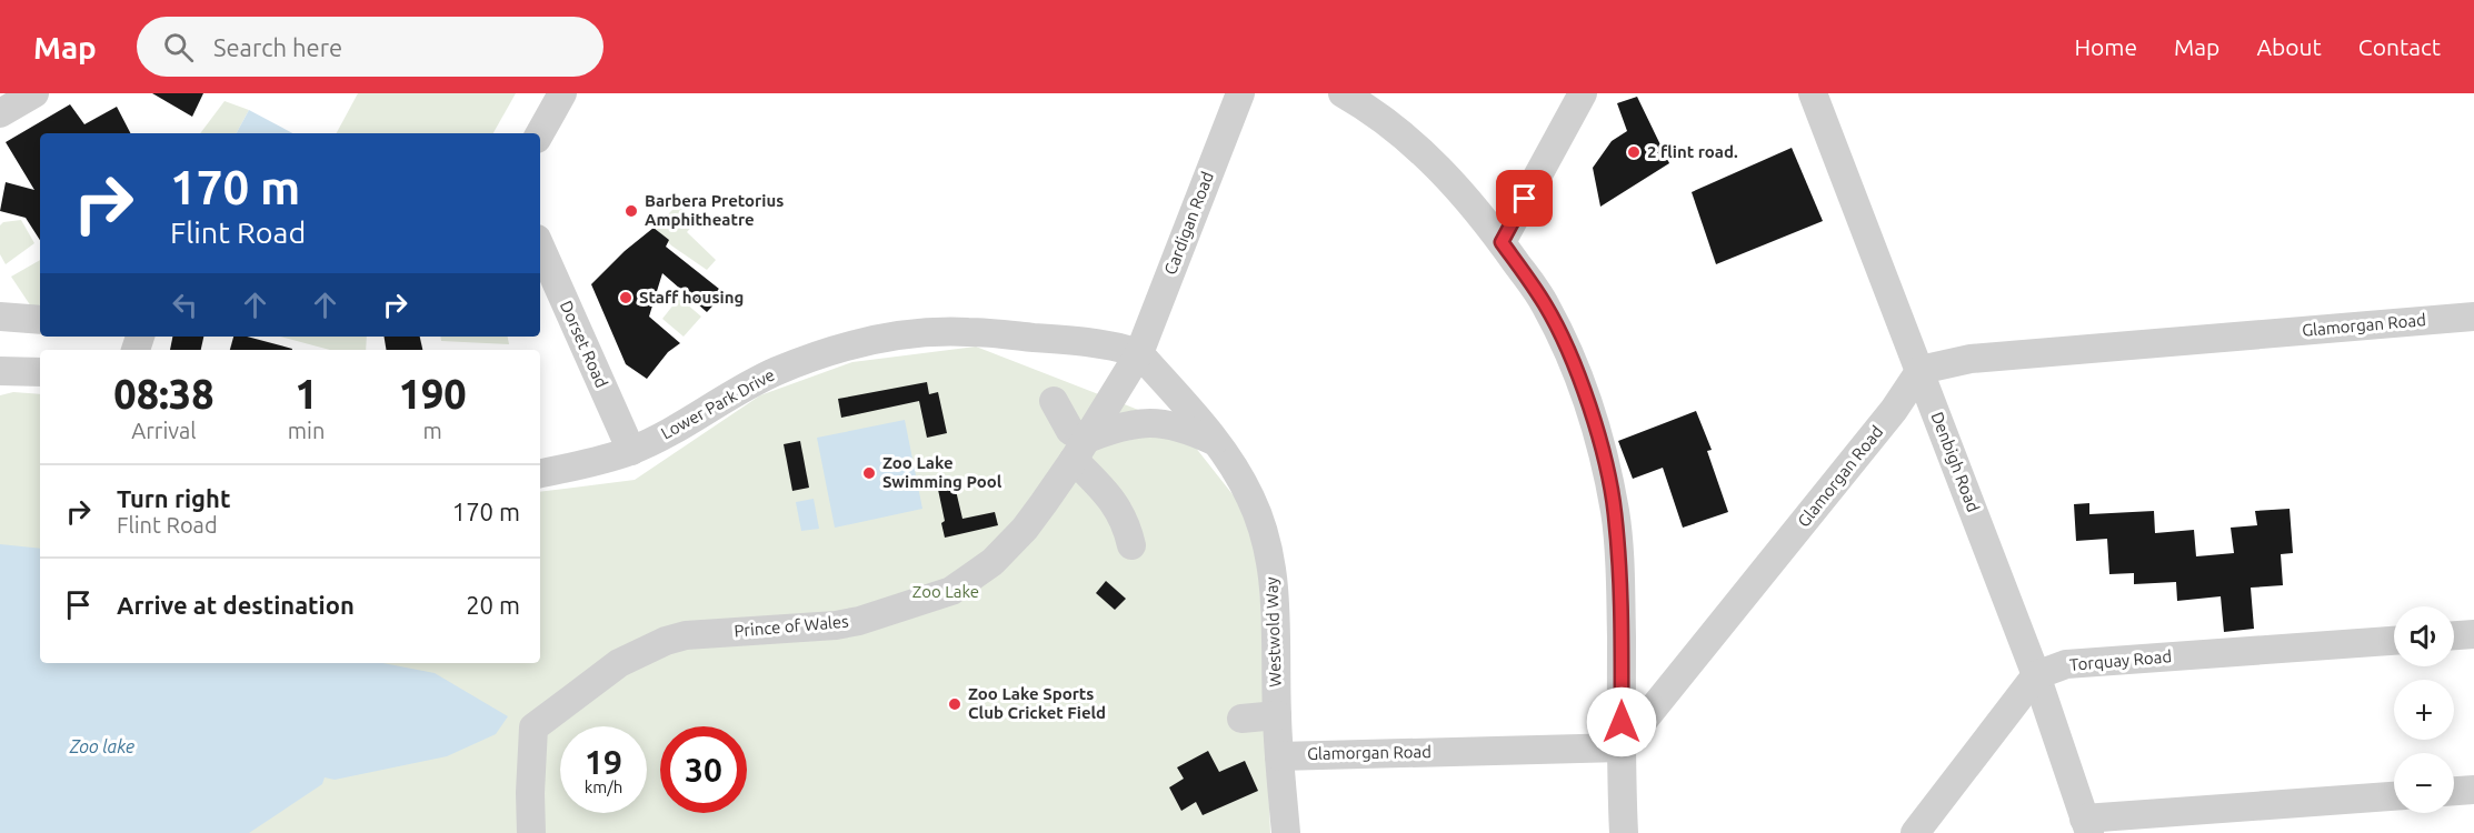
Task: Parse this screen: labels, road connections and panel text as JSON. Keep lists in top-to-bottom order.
{
  "streets": {
    "street": [
      "Cardigan Road",
      "Glamorgan Road",
      "Dorset Road",
      "Lower Park Drive",
      "Denbigh Road",
      "Prince of Wales",
      "Westwold Way",
      "Torquay Road"
    ]
  },
  "crossings": [
    ["Cardigan Road", "Lower Park Drive"],
    ["Cardigan Road", "Prince of Wales"],
    ["Cardigan Road", "Westwold Way"],
    ["Glamorgan Road", "Denbigh Road"],
    ["Glamorgan Road", "Westwold Way"],
    ["Dorset Road", "Lower Park Drive"],
    ["Lower Park Drive", "Prince of Wales"],
    ["Lower Park Drive", "Westwold Way"],
    ["Denbigh Road", "Torquay Road"],
    ["Prince of Wales", "Westwold Way"]
  ],
  "water": ["Zoo lake"],
  "parks": ["Zoo Lake"],
  "places": [
    "2 flint road.",
    "Barbera Pretorius Amphitheatre",
    "Staff housing",
    "Zoo Lake Swimming Pool",
    "Zoo Lake Sports Club Cricket Field"
  ],
  "page": {
    "header": "Map",
    "search": "Search here",
    "nav": [
      "Home",
      "Map",
      "About",
      "Contact"
    ],
    "turn": ["170 m", "Flint Road"],
    "eta": [
      "08:38",
      "Arrival",
      "1",
      "min",
      "190",
      "m"
    ],
    "list": [
      {
        "name": "Turn right",
        "note": "Flint Road",
        "value": "170 m"
      },
      {
        "name": "Arrive at destination",
        "value": "20 m"
      }
    ],
    "map_buttons": ["+", "−"],
    "speed": "19 km/h",
    "limit": "30"
  }
}
